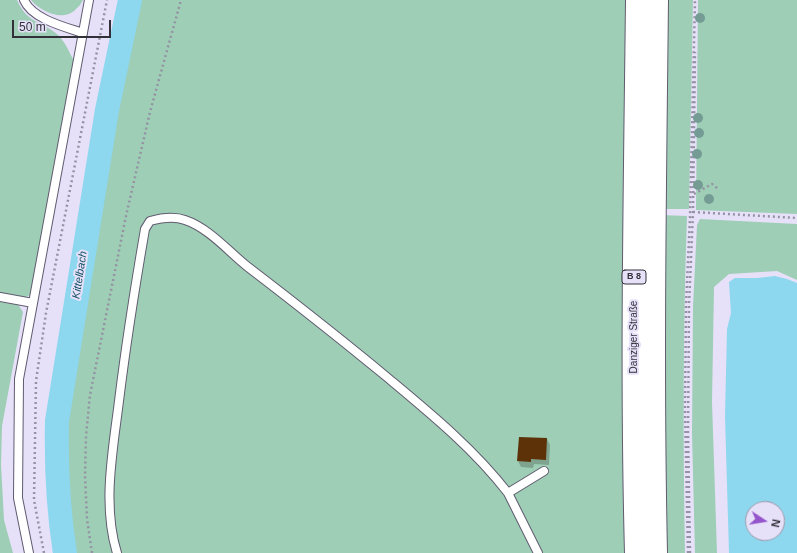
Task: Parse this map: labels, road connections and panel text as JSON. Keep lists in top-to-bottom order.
{
  "streets": {
    "highway": ["B 8", "Danziger Straße"]
  },
  "water": ["Kittelbach"],
  "scale_bar": "50 m",
  "north": "right"
}
